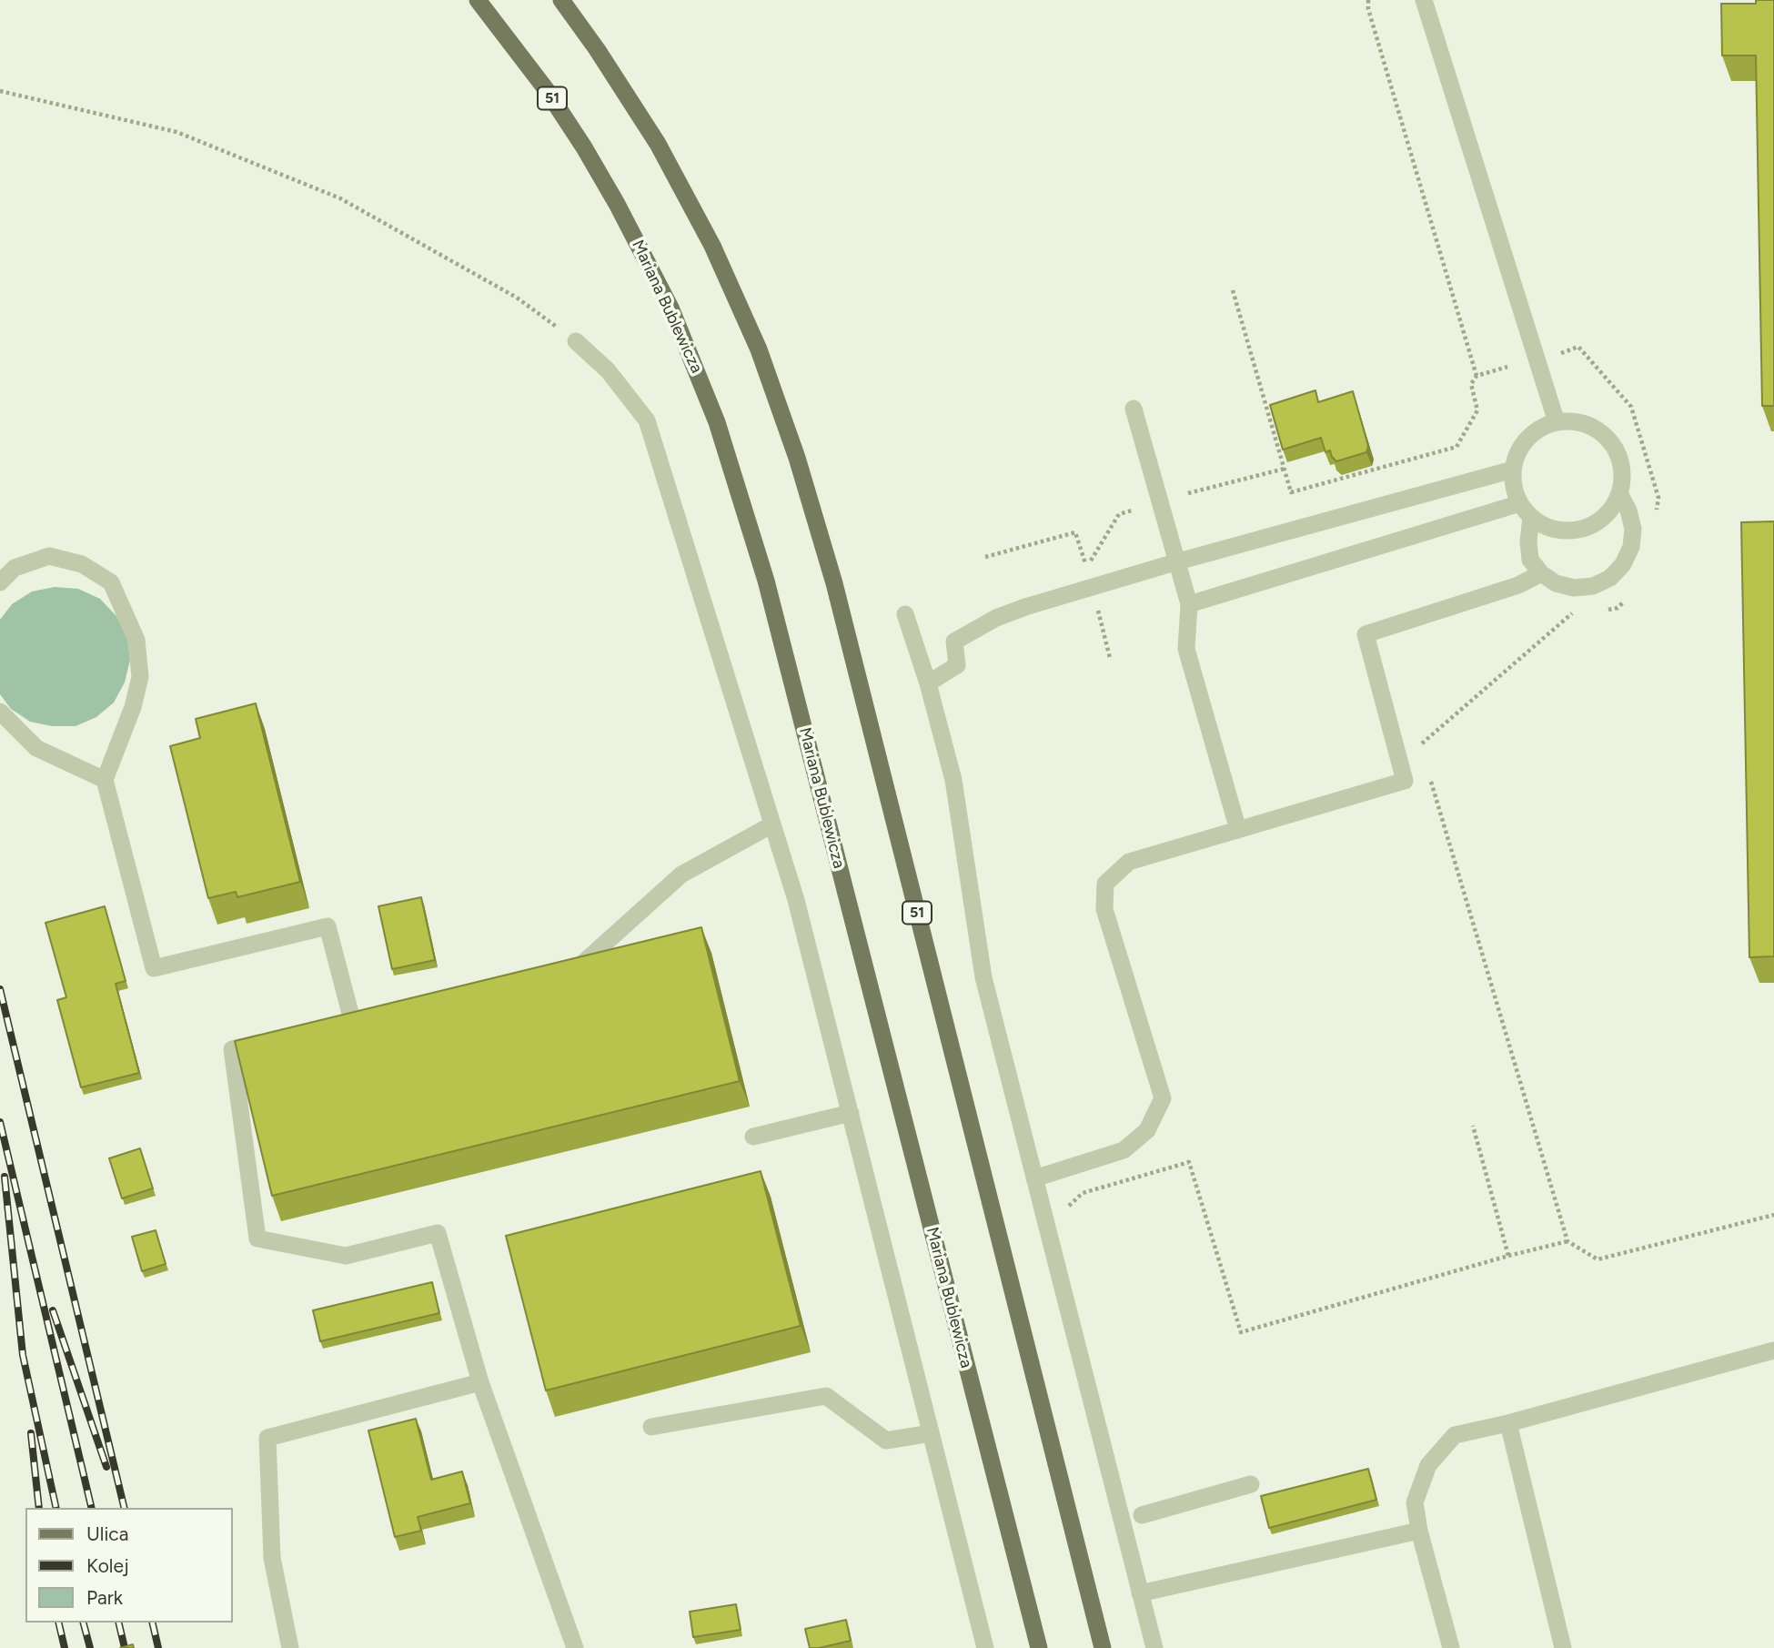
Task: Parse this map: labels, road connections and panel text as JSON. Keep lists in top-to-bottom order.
{
  "streets": {
    "main road": ["51", "Mariana Bublewicza"]
  },
  "legend": ["Ulica", "Kolej", "Park"]
}
